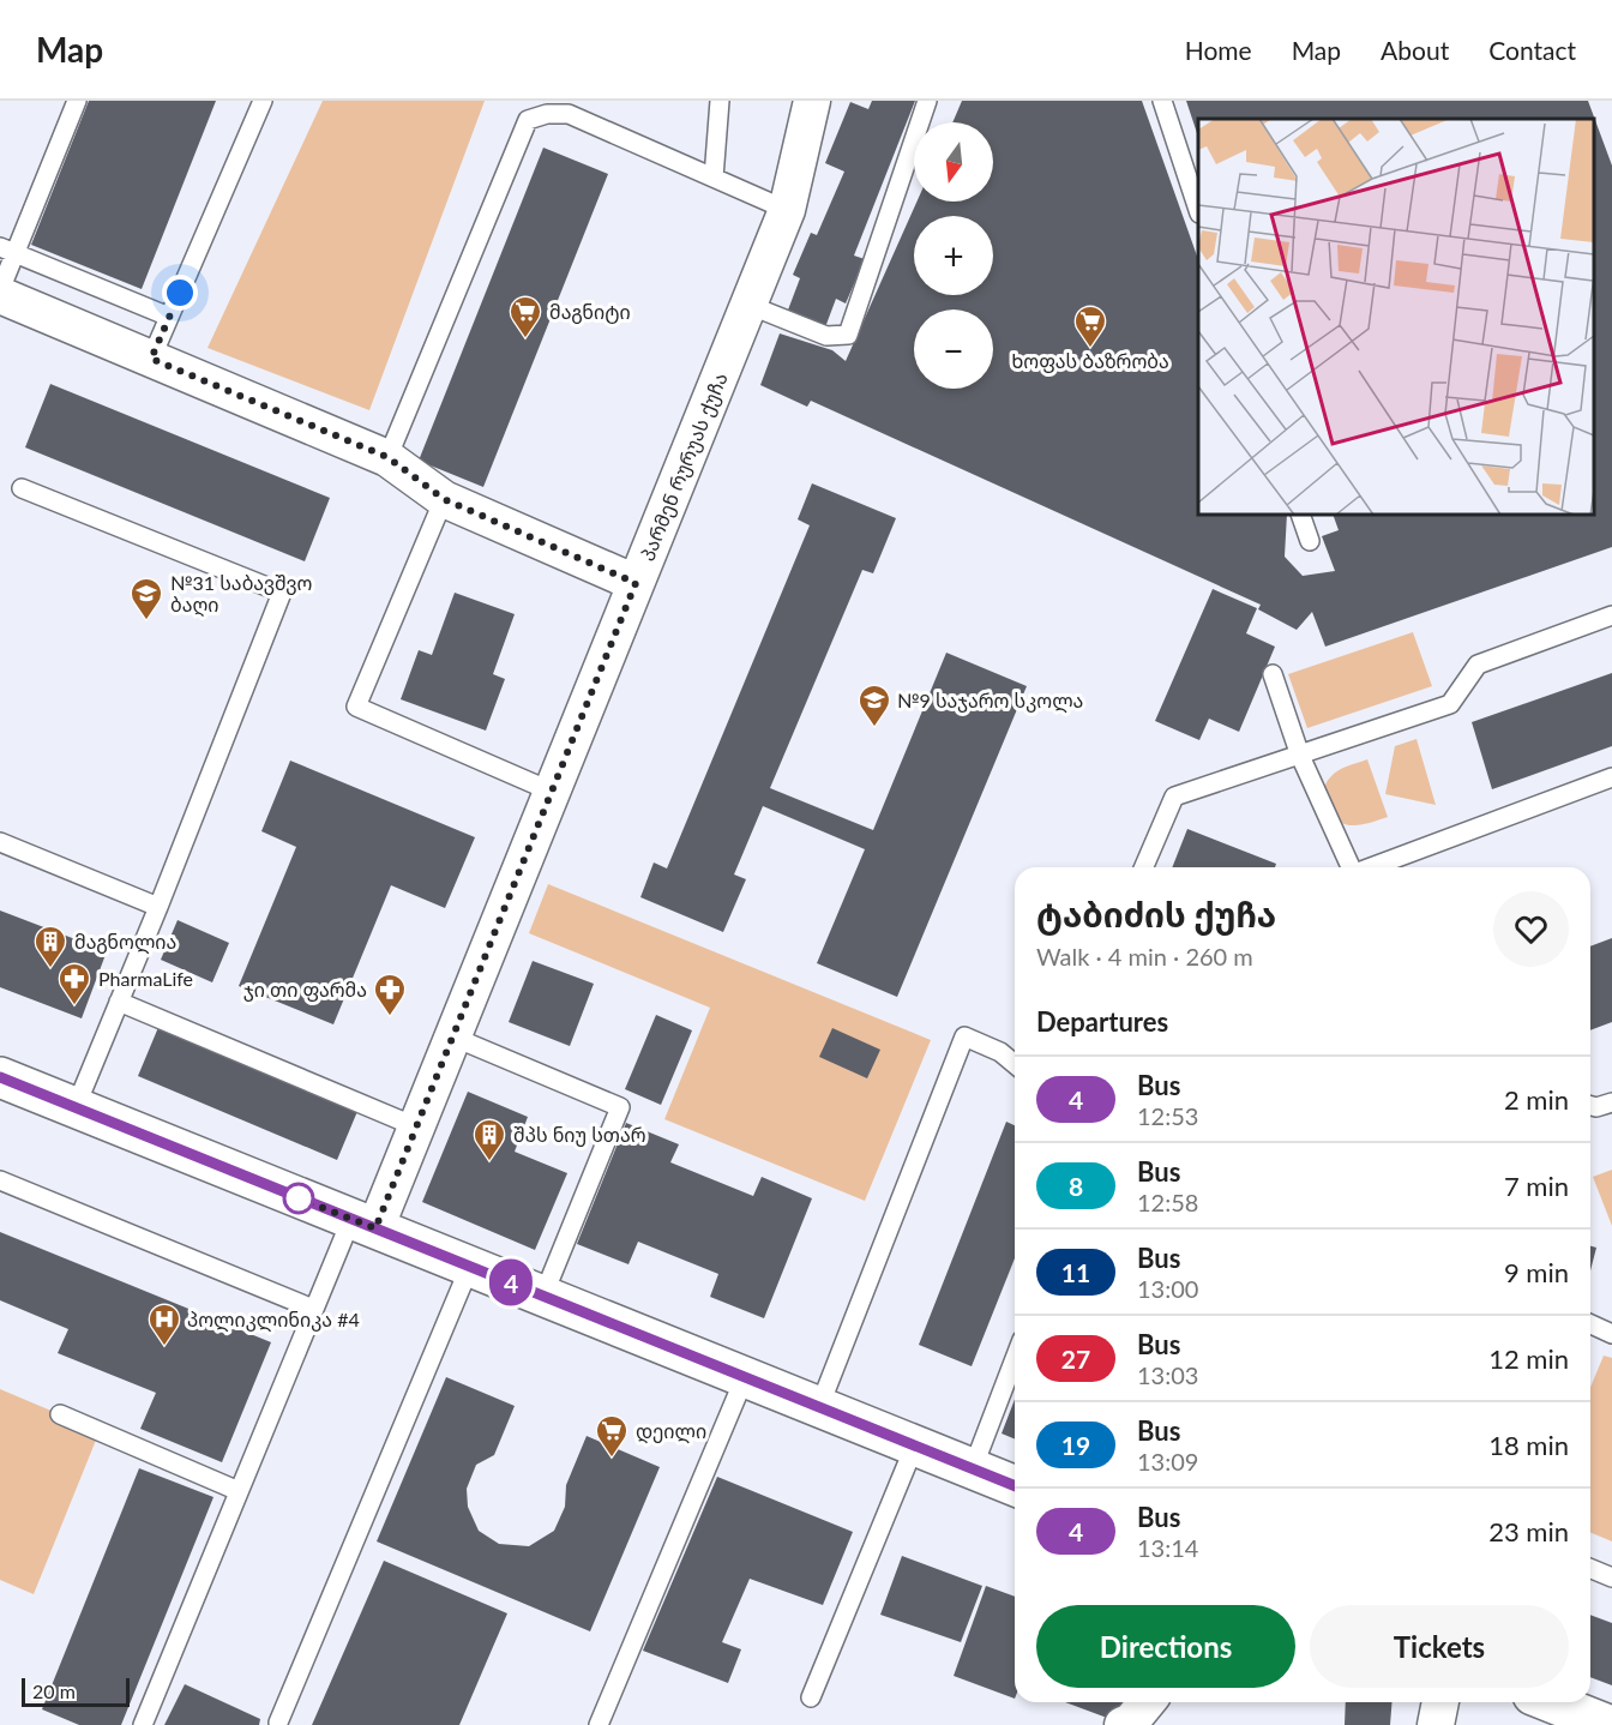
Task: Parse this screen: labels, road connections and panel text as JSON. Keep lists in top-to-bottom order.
{
  "streets": {
    "street": ["პარმენ რურუას ქუჩა"]
  },
  "places": {
    "supermarket": ["მაგნიტი", "Ხოფას Ბაზრობა", "დეილი"],
    "school or university": ["№31 საბავშვო ბაღი", "№9 საჯარო სკოლა"],
    "building": ["მაგნოლია", "შპს ნიუ სთარ"],
    "pharmacy": ["PharmaLife", "ჯი თი ფარმა"],
    "hospital": ["პოლიკლინიკა #4"]
  },
  "lines": ["bus line 4"],
  "scale_bar": "20 m",
  "north": "bottom",
  "page": {
    "header": "Map",
    "nav": [
      "Home",
      "Map",
      "About",
      "Contact"
    ],
    "on_map": "4",
    "map_buttons": ["+", "−"],
    "heading": [
      ["ტაბიძის ქუჩა", "Walk · 4 min · 260 m"],
      "Departures"
    ],
    "list": [
      {
        "mark": "4",
        "name": "Bus",
        "note": "12:53",
        "value": "2 min"
      },
      {
        "mark": "8",
        "name": "Bus",
        "note": "12:58",
        "value": "7 min"
      },
      {
        "mark": "11",
        "name": "Bus",
        "note": "13:00",
        "value": "9 min"
      },
      {
        "mark": "27",
        "name": "Bus",
        "note": "13:03",
        "value": "12 min"
      },
      {
        "mark": "19",
        "name": "Bus",
        "note": "13:09",
        "value": "18 min"
      },
      {
        "mark": "4",
        "name": "Bus",
        "note": "13:14",
        "value": "23 min"
      }
    ],
    "buttons": ["Directions", "Tickets"],
    "scale": "20 m"
  }
}
